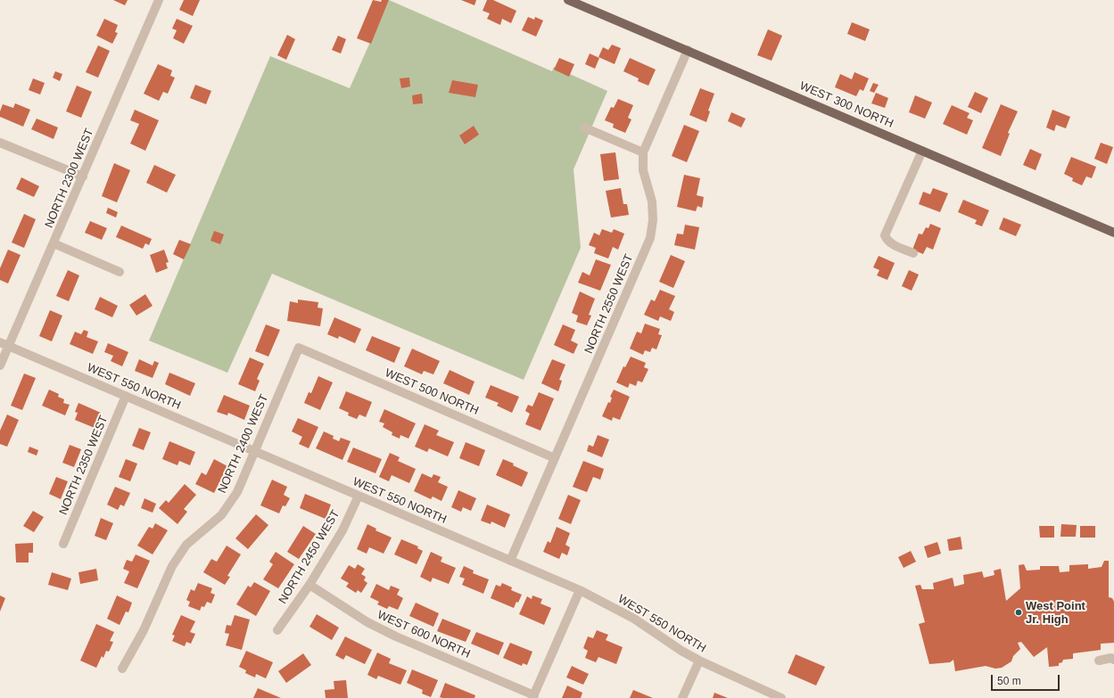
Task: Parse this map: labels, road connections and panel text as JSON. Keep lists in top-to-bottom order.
{
  "streets": {
    "main road": ["WEST 300 NORTH"],
    "street": [
      "NORTH 2300 WEST",
      "NORTH 2550 WEST",
      "WEST 550 NORTH",
      "WEST 500 NORTH",
      "NORTH 2400 WEST",
      "NORTH 2350 WEST",
      "NORTH 2450 WEST",
      "WEST 600 NORTH"
    ]
  },
  "crossings": [
    ["WEST 300 NORTH", "NORTH 2550 WEST"],
    ["NORTH 2300 WEST", "WEST 550 NORTH"],
    ["NORTH 2550 WEST", "WEST 550 NORTH"],
    ["NORTH 2550 WEST", "WEST 500 NORTH"],
    ["WEST 550 NORTH", "NORTH 2400 WEST"],
    ["WEST 550 NORTH", "NORTH 2350 WEST"],
    ["WEST 550 NORTH", "NORTH 2450 WEST"],
    ["WEST 500 NORTH", "NORTH 2400 WEST"],
    ["NORTH 2450 WEST", "WEST 600 NORTH"]
  ],
  "places": ["West Point Jr. High"],
  "scale_bar": "50 m"
}
